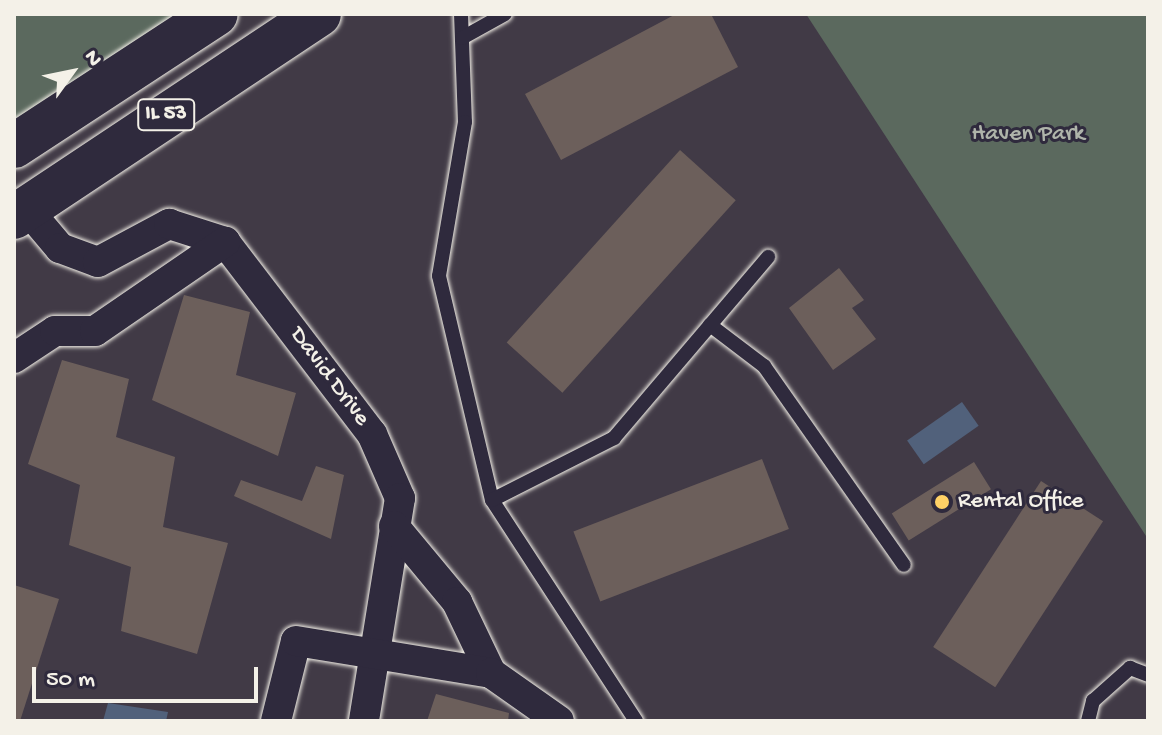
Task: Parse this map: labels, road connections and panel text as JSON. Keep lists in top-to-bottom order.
{
  "streets": {
    "main road": ["IL 53"],
    "street": ["David Drive"]
  },
  "parks": ["Haven Park"],
  "places": ["Rental Office"],
  "scale_bar": "50 m",
  "north": "top right"
}
